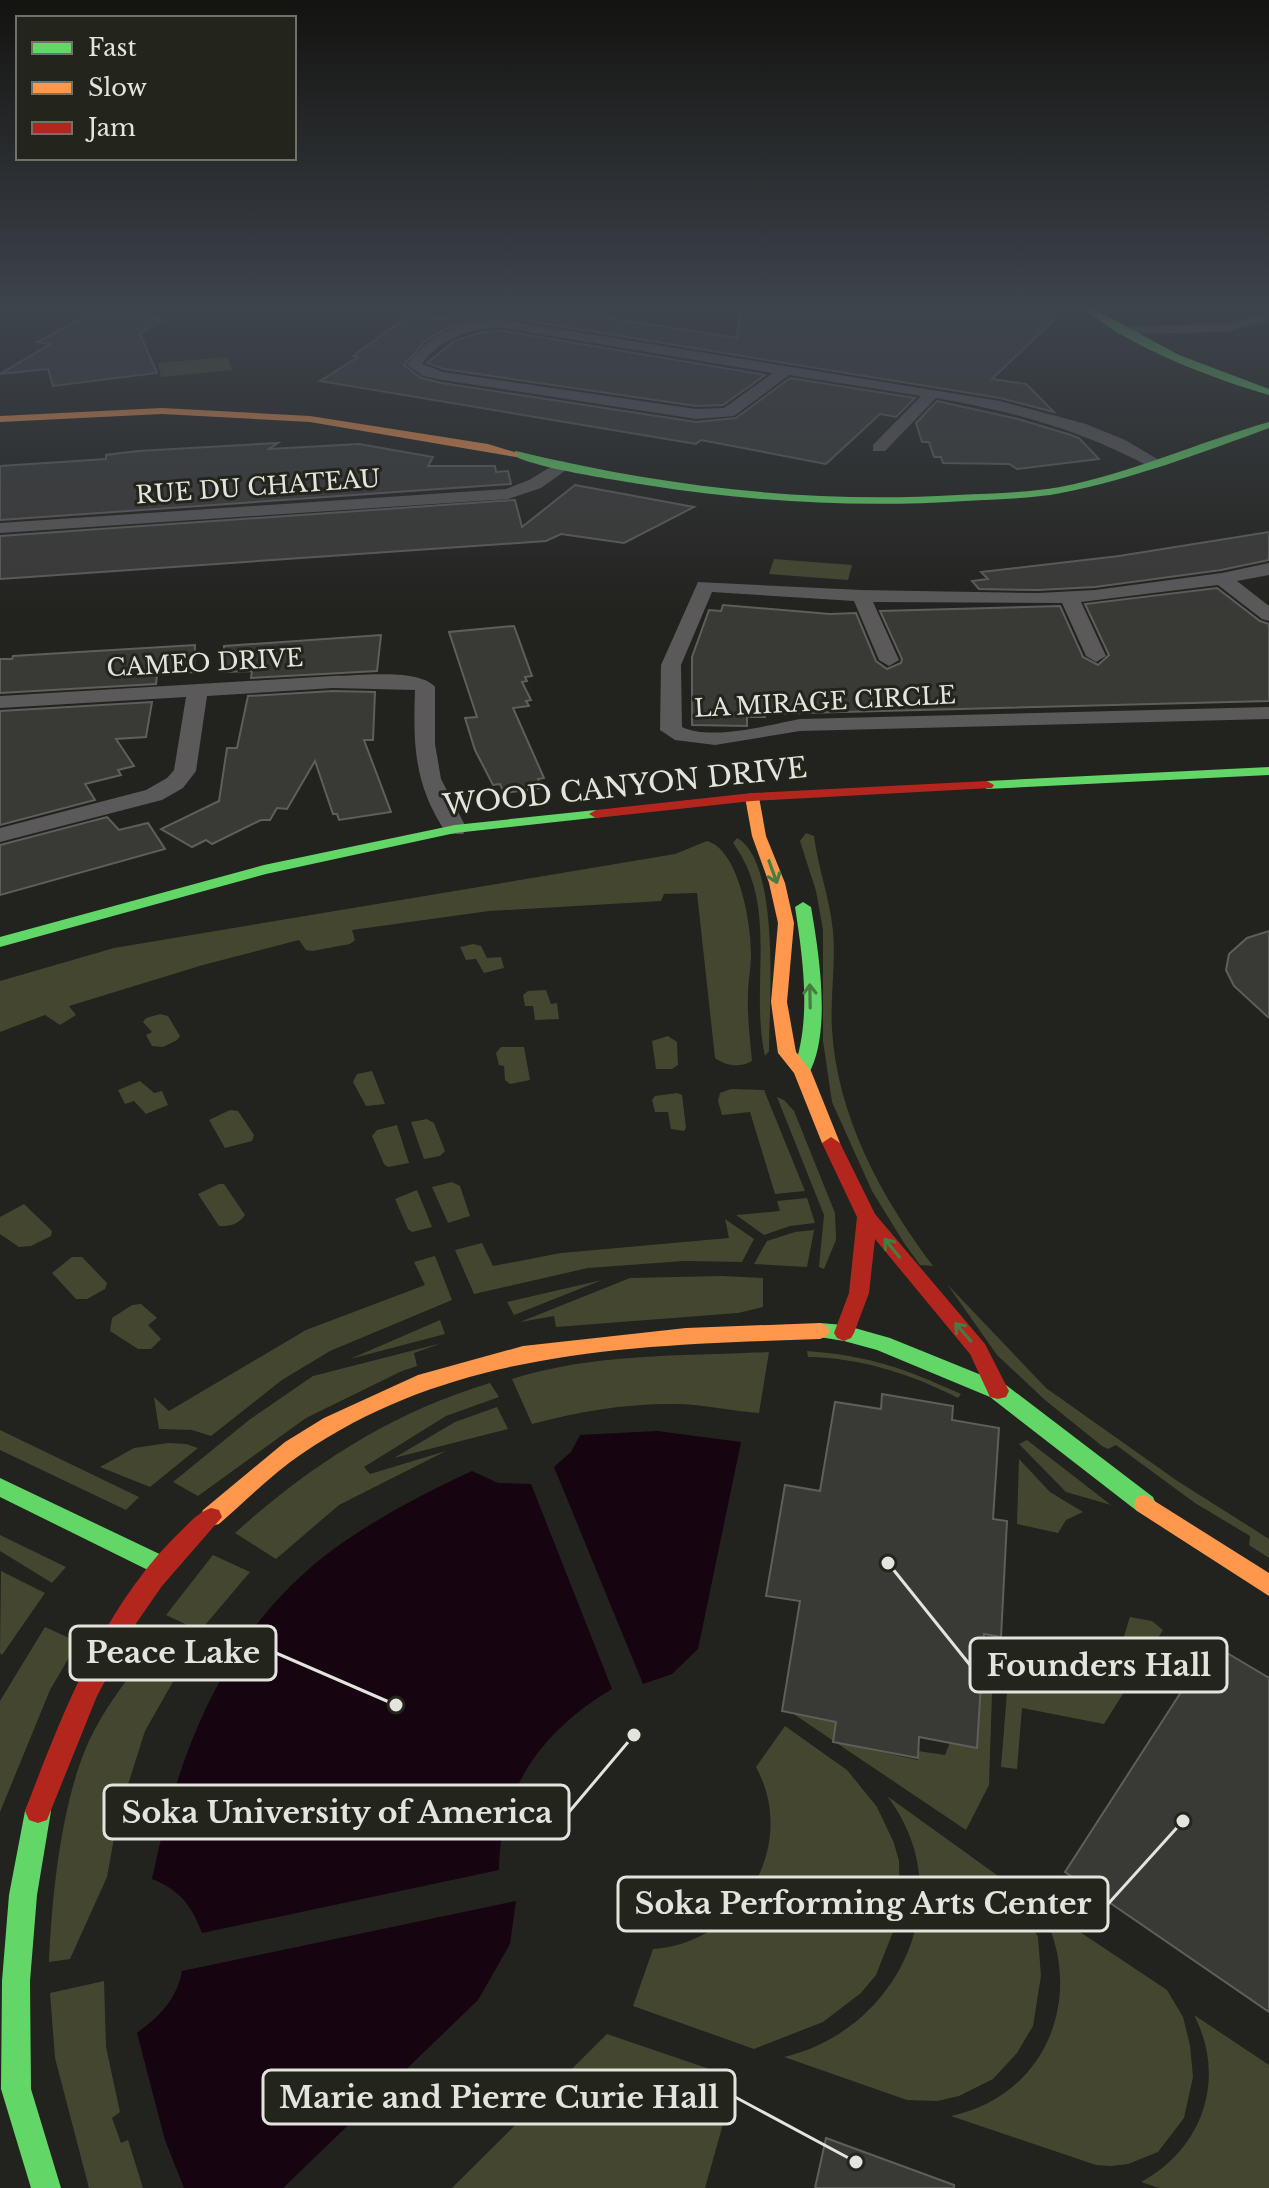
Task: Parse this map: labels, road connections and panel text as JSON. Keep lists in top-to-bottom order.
{
  "streets": {
    "street": [
      "RUE DU CHATEAU",
      "CAMEO DRIVE",
      "LA MIRAGE CIRCLE",
      "WOOD CANYON DRIVE"
    ]
  },
  "crossings": [
    ["CAMEO DRIVE", "WOOD CANYON DRIVE"]
  ],
  "places": [
    "Founders Hall",
    "Peace Lake",
    "Soka University of America",
    "Soka Performing Arts Center",
    "Marie and Pierre Curie Hall"
  ],
  "legend": ["Fast", "Slow", "Jam"]
}
